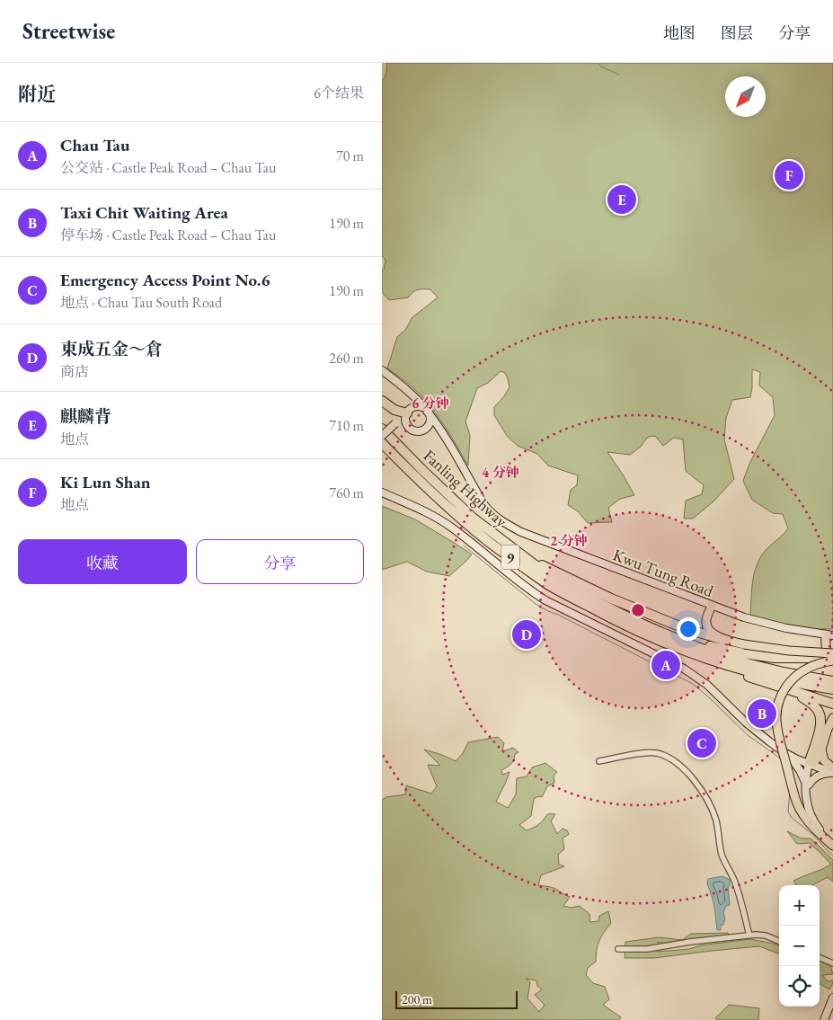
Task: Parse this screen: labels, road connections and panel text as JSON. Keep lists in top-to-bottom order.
{
  "streets": {
    "highway": ["Fanling Highway", "9"],
    "street": ["Kwu Tung Road"]
  },
  "scale_bar": "200 m",
  "north": "bottom left",
  "page": {
    "header": "Streetwise",
    "nav": ["地图", "图层", "分享"],
    "heading": ["附近", "6个结果"],
    "list": [
      {
        "mark": "A",
        "name": "Chau Tau",
        "note": "公交站 · Castle Peak Road – Chau Tau",
        "value": "70 m"
      },
      {
        "mark": "B",
        "name": "Taxi Chit Waiting Area",
        "note": "停车场 · Castle Peak Road – Chau Tau",
        "value": "190 m"
      },
      {
        "mark": "C",
        "name": "Emergency Access Point No.6",
        "note": "地点 · Chau Tau South Road",
        "value": "190 m"
      },
      {
        "mark": "D",
        "name": "東成五金～倉",
        "note": "商店",
        "value": "260 m"
      },
      {
        "mark": "E",
        "name": "麒麟背",
        "note": "地点",
        "value": "710 m"
      },
      {
        "mark": "F",
        "name": "Ki Lun Shan",
        "note": "地点",
        "value": "760 m"
      }
    ],
    "pins": [
      "F",
      "E",
      "D",
      "A",
      "B",
      "C"
    ],
    "buttons": ["收藏", "分享"],
    "map_buttons": ["+", "−"],
    "scale": "200 m"
  },
  "rings": ["6 分钟", "4 分钟", "2 分钟"]
}
